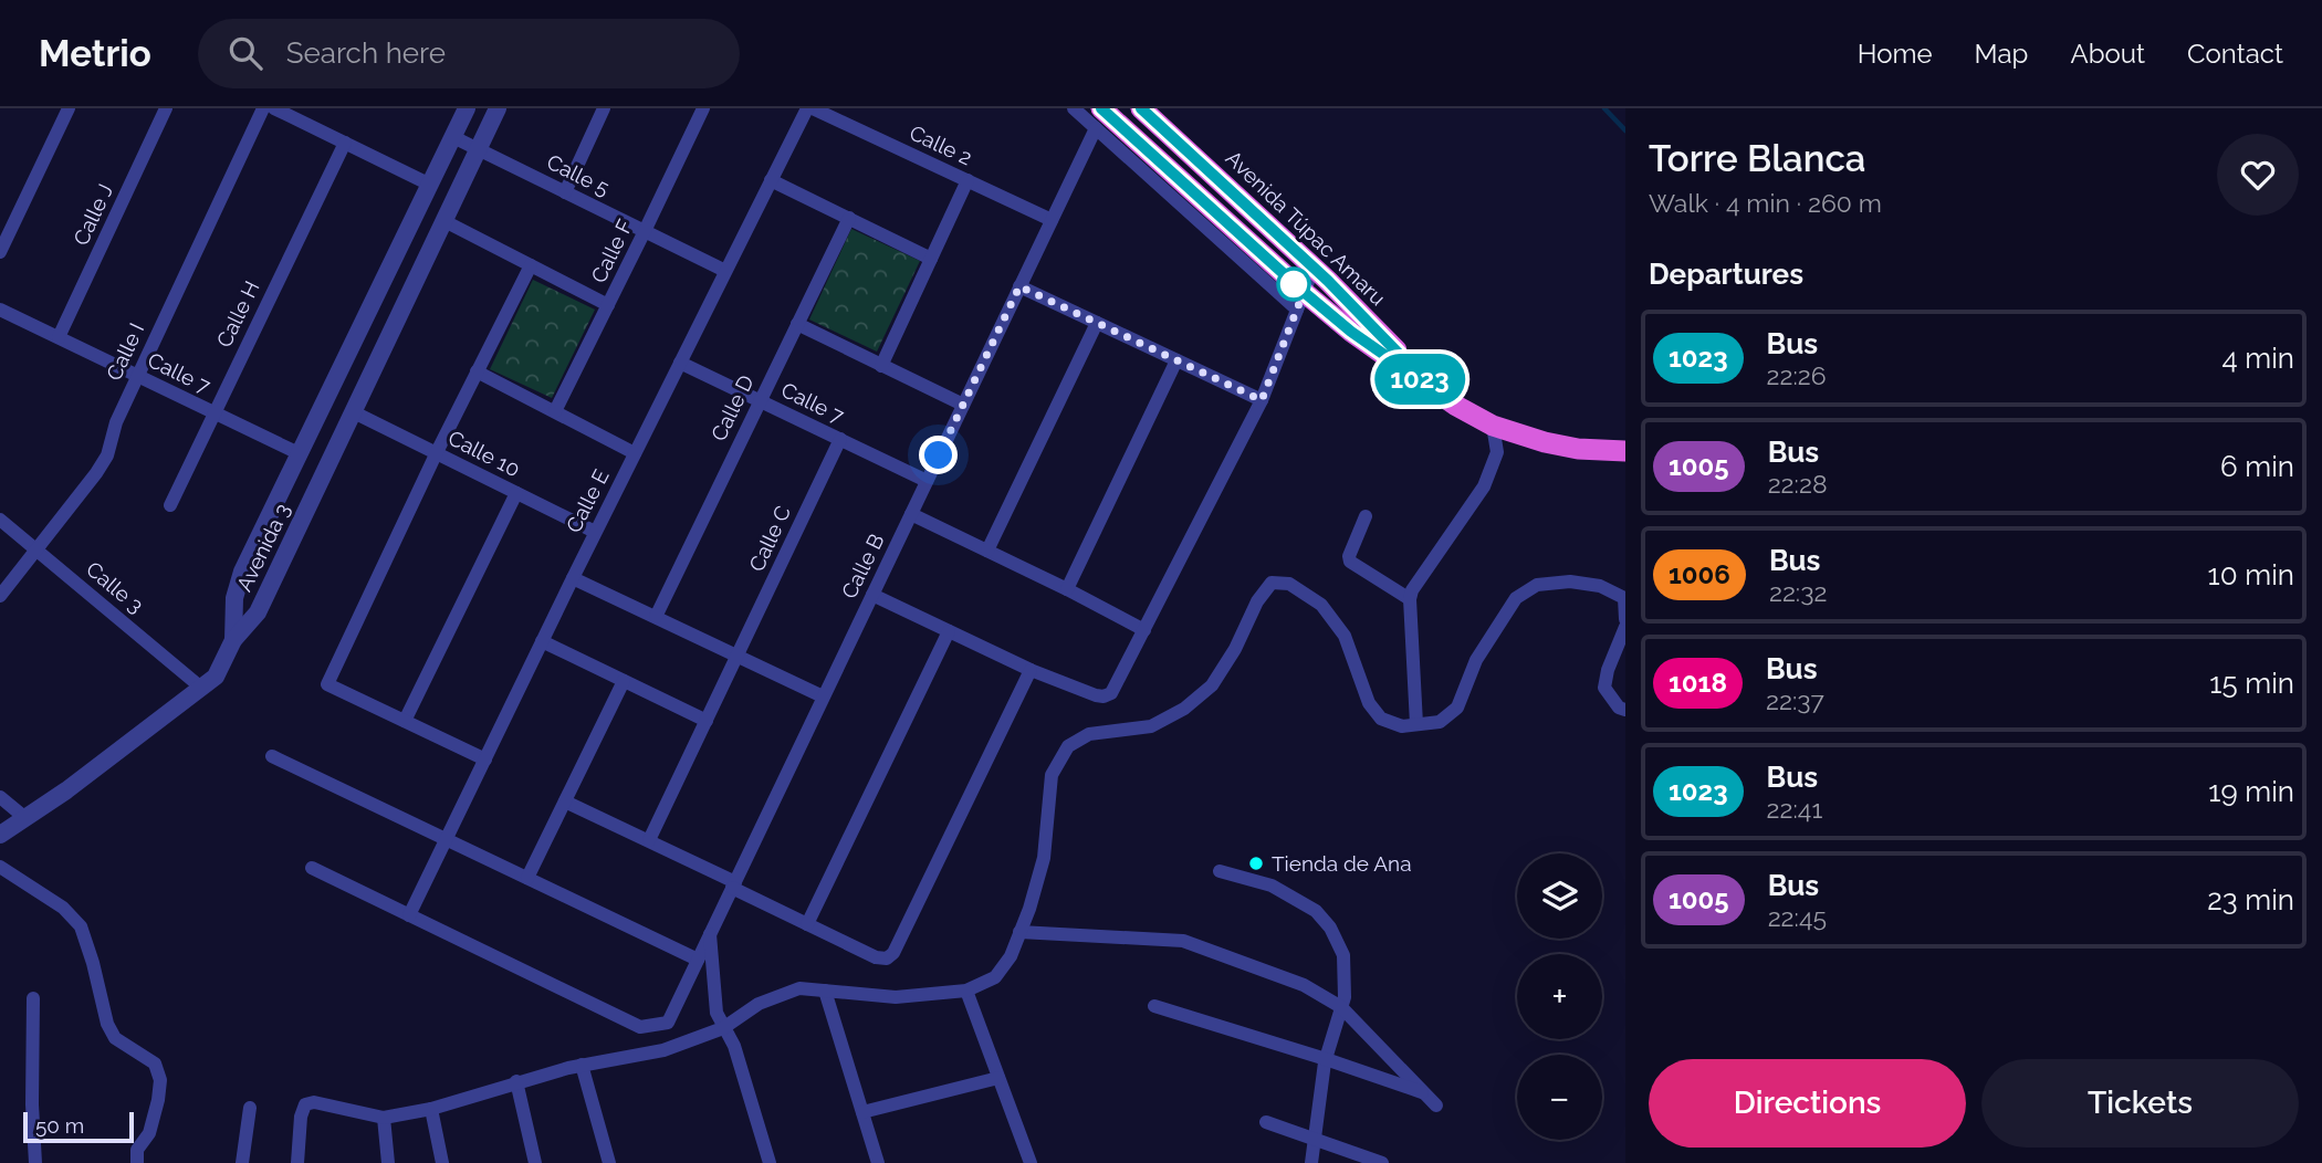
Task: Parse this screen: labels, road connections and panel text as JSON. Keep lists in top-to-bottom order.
{
  "streets": {
    "highway": ["Avenida Túpac Amaru"],
    "street": [
      "Calle 2",
      "Calle 5",
      "Calle J",
      "Calle F",
      "Calle H",
      "Calle I",
      "Calle 7",
      "Calle D",
      "Calle 10",
      "Calle E",
      "Calle C",
      "Avenida 3",
      "Calle B",
      "Calle 3"
    ]
  },
  "crossings": [
    ["Calle 2", "Calle E"],
    ["Calle 2", "Calle B"],
    ["Calle 5", "Calle F"],
    ["Calle 5", "Calle E"],
    ["Calle 5", "Avenida 3"],
    ["Calle J", "Calle 7"],
    ["Avenida Túpac Amaru", "Calle B"],
    ["Calle H", "Calle 7"],
    ["Calle I", "Calle 7"],
    ["Calle I", "Calle 3"],
    ["Calle 7", "Calle D"],
    ["Calle 7", "Calle E"],
    ["Calle 7", "Calle C"],
    ["Calle 7", "Avenida 3"],
    ["Calle 7", "Calle B"],
    ["Calle 10", "Calle E"],
    ["Calle 10", "Avenida 3"],
    ["Calle E", "Calle B"]
  ],
  "places": ["Tienda de Ana"],
  "lines": ["bus line 1023"],
  "scale_bar": "50 m",
  "page": {
    "header": "Metrio",
    "search": "Search here",
    "nav": [
      "Home",
      "Map",
      "About",
      "Contact"
    ],
    "on_map": "1023",
    "heading": [
      ["Torre Blanca", "Walk · 4 min · 260 m"],
      "Departures"
    ],
    "list": [
      {
        "mark": "1023",
        "name": "Bus",
        "note": "22:26",
        "value": "4 min"
      },
      {
        "mark": "1005",
        "name": "Bus",
        "note": "22:28",
        "value": "6 min"
      },
      {
        "mark": "1006",
        "name": "Bus",
        "note": "22:32",
        "value": "10 min"
      },
      {
        "mark": "1018",
        "name": "Bus",
        "note": "22:37",
        "value": "15 min"
      },
      {
        "mark": "1023",
        "name": "Bus",
        "note": "22:41",
        "value": "19 min"
      },
      {
        "mark": "1005",
        "name": "Bus",
        "note": "22:45",
        "value": "23 min"
      }
    ],
    "map_buttons": ["+", "−"],
    "buttons": ["Directions", "Tickets"],
    "scale": "50 m"
  }
}
